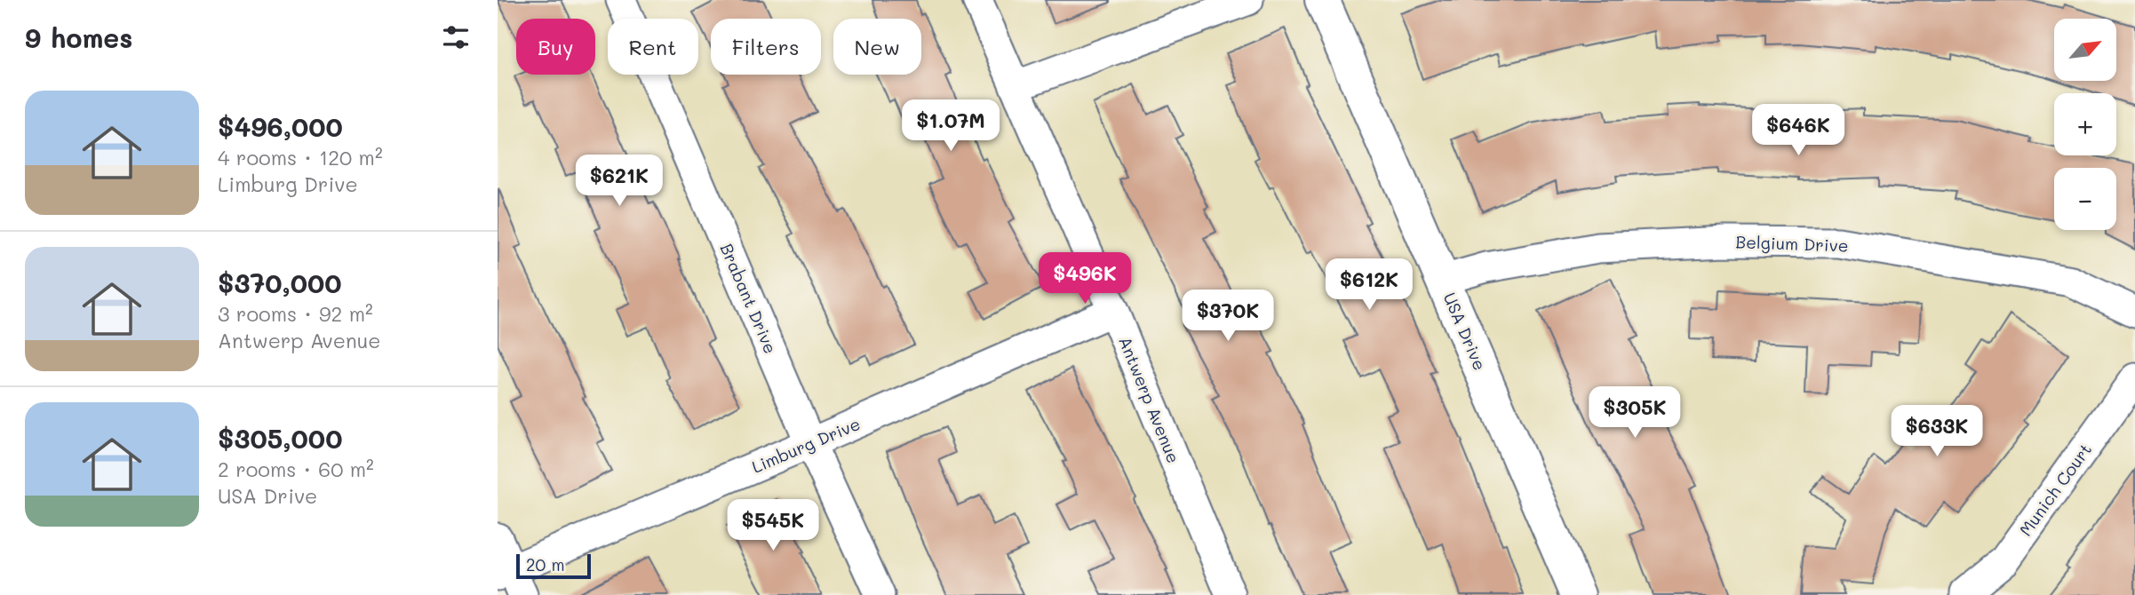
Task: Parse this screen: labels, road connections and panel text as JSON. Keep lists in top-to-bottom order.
{
  "streets": {
    "street": [
      "Belgium Drive",
      "Brabant Drive",
      "USA Drive",
      "Antwerp Avenue",
      "Limburg Drive",
      "Munich Court"
    ]
  },
  "crossings": [
    ["Belgium Drive", "USA Drive"],
    ["Brabant Drive", "Limburg Drive"],
    ["Antwerp Avenue", "Limburg Drive"]
  ],
  "scale_bar": "20 m",
  "north": "top right",
  "page": {
    "heading": "9 homes",
    "map_buttons": ["+", "−"],
    "chip": [
      "Buy",
      "Rent",
      "Filters",
      "New"
    ],
    "list": [
      {
        "name": "$496,000",
        "note": "4 rooms · 120 m² · Limburg Drive"
      },
      {
        "name": "$370,000",
        "note": "3 rooms · 92 m² · Antwerp Avenue"
      },
      {
        "name": "$305,000",
        "note": "2 rooms · 60 m² · USA Drive"
      }
    ],
    "price": [
      "$1.07M",
      "$646K",
      "$621K",
      "$496K",
      "$612K",
      "$370K",
      "$305K",
      "$633K",
      "$545K"
    ],
    "scale": "20 m"
  }
}
